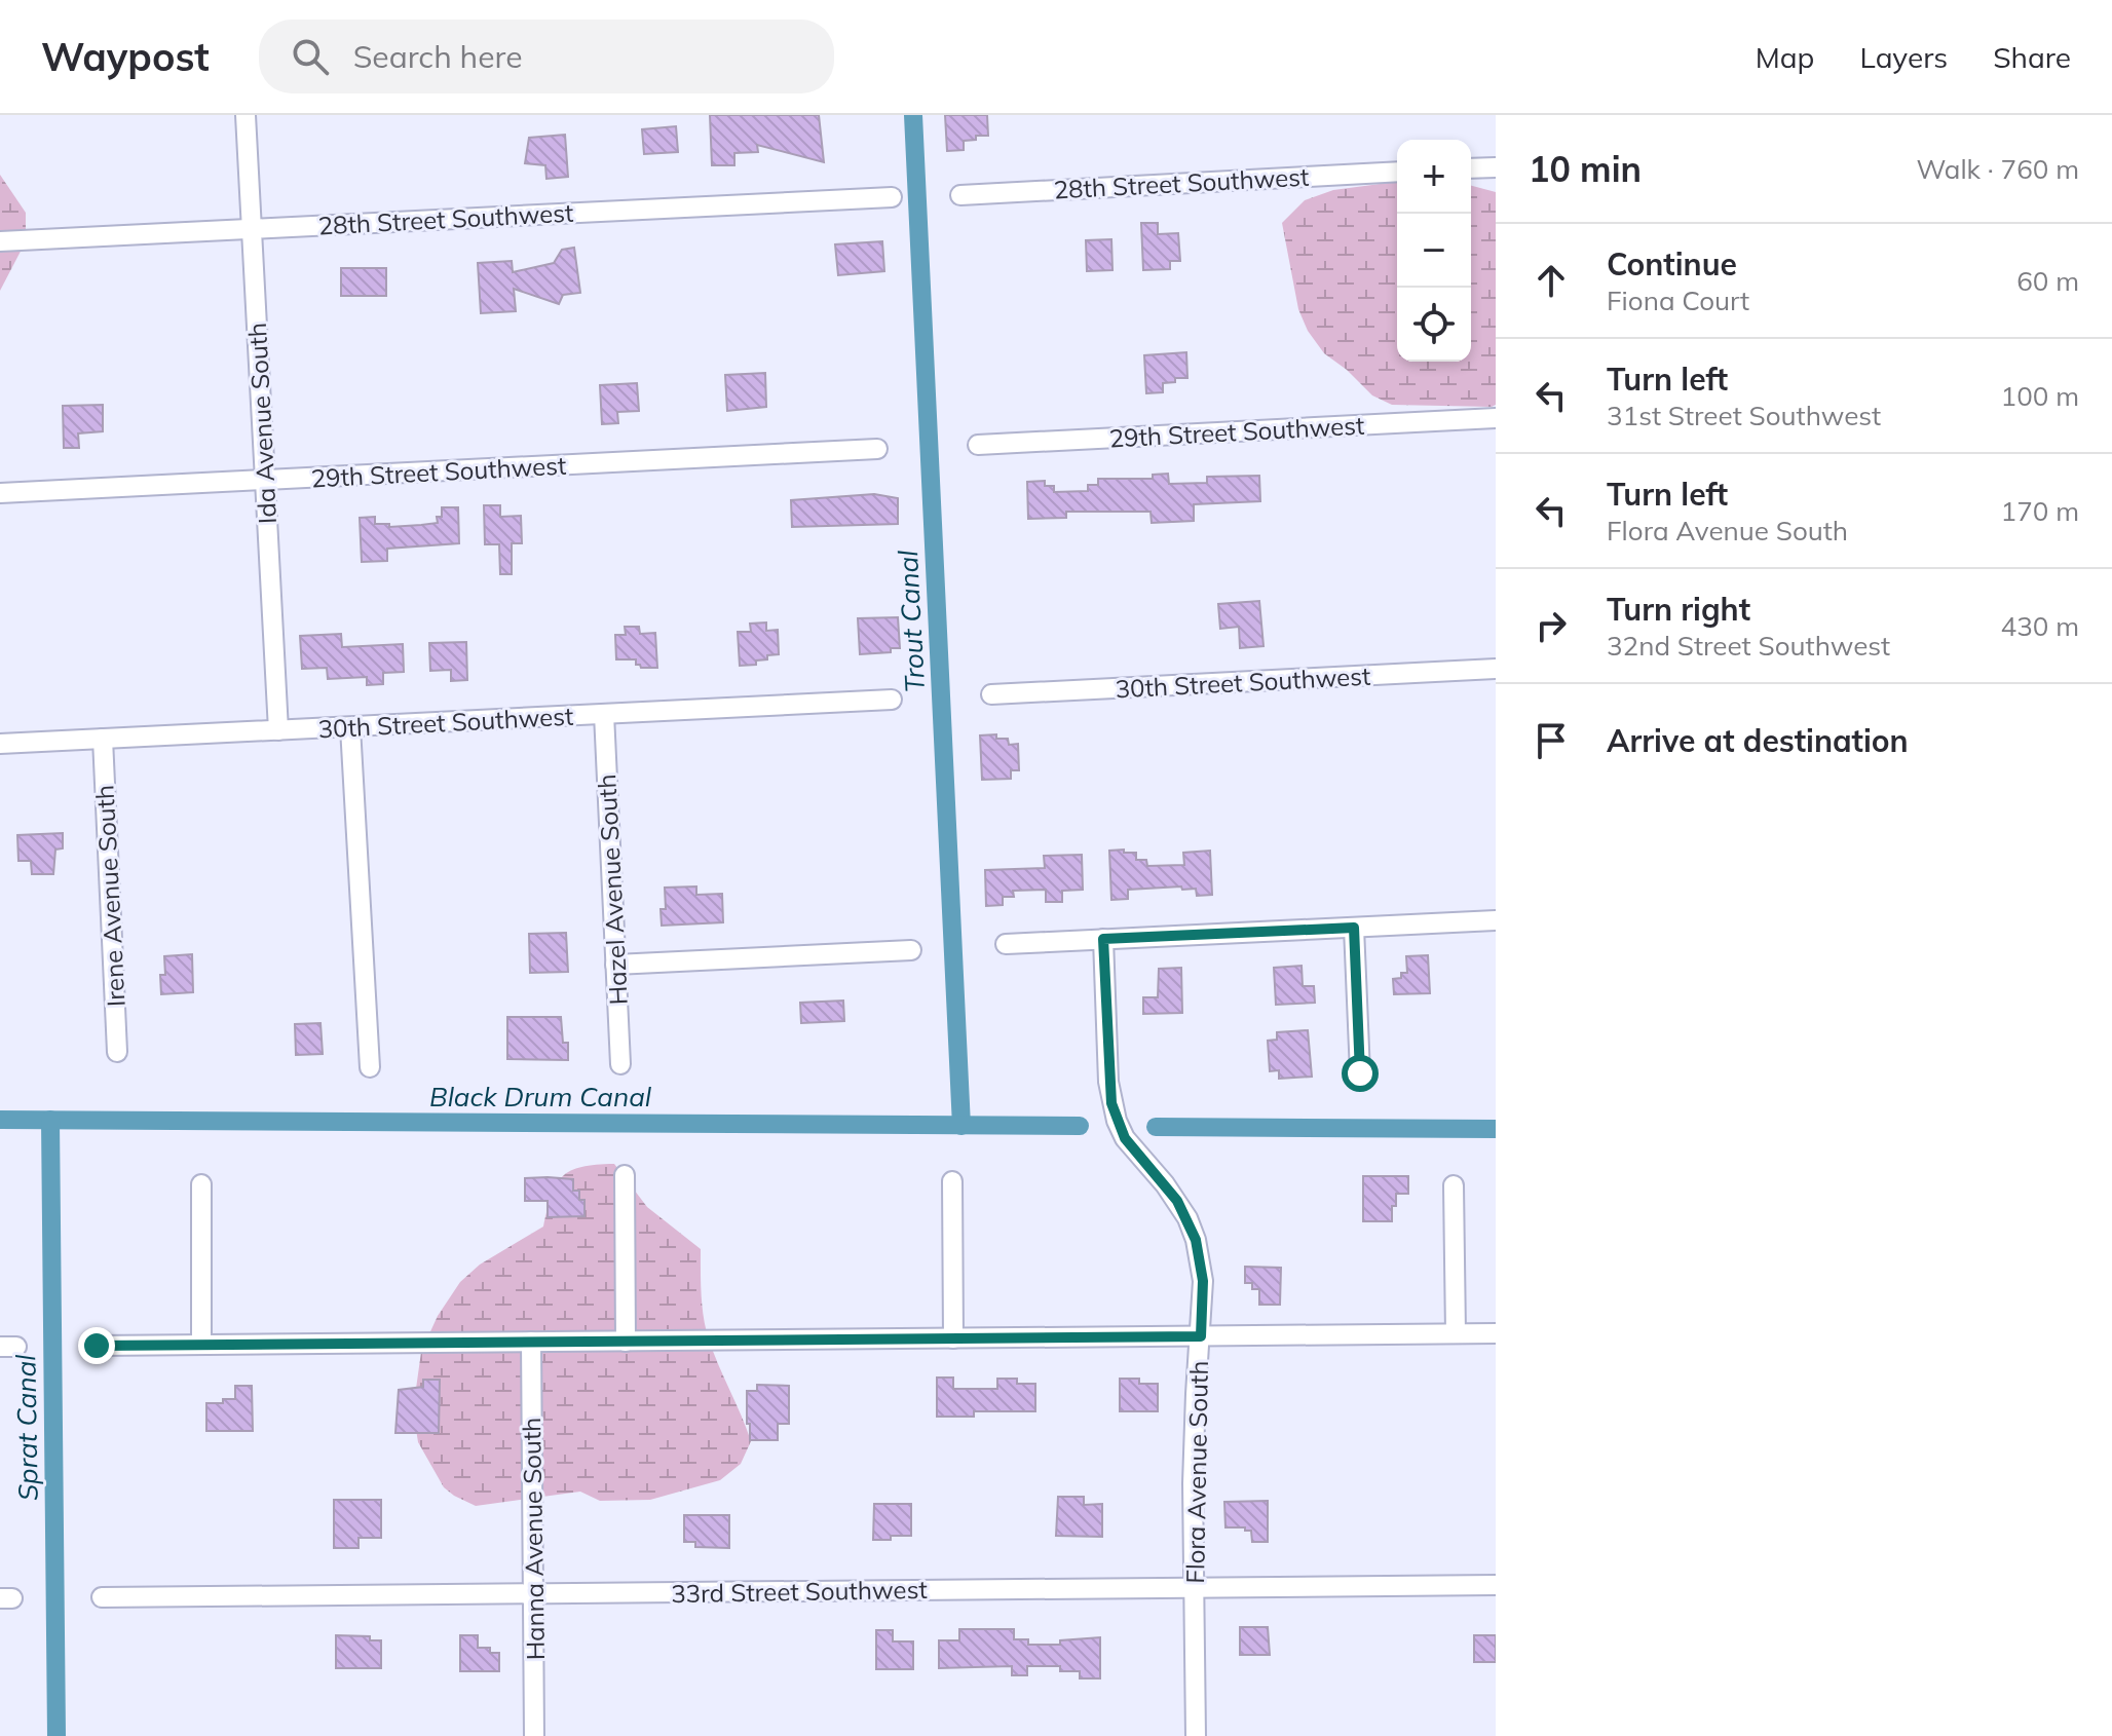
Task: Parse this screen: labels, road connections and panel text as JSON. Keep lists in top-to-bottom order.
{
  "streets": {
    "street": [
      "28th Street Southwest",
      "Ida Avenue South",
      "29th Street Southwest",
      "30th Street Southwest",
      "Hazel Avenue South",
      "Irene Avenue South",
      "Flora Avenue South",
      "Hanna Avenue South",
      "33rd Street Southwest"
    ]
  },
  "crossings": [
    ["28th Street Southwest", "Ida Avenue South"],
    ["Ida Avenue South", "29th Street Southwest"],
    ["Ida Avenue South", "30th Street Southwest"],
    ["30th Street Southwest", "Hazel Avenue South"],
    ["30th Street Southwest", "Irene Avenue South"],
    ["Flora Avenue South", "33rd Street Southwest"],
    ["Hanna Avenue South", "33rd Street Southwest"]
  ],
  "water": ["Trout Canal", "Black Drum Canal", "Sprat Canal"],
  "page": {
    "header": "Waypost",
    "search": "Search here",
    "nav": ["Map", "Layers", "Share"],
    "heading": ["10 min", "Walk · 760 m"],
    "map_buttons": ["+", "−"],
    "list": [
      ["Continue", "Fiona Court", "60 m"],
      ["Turn left", "31st Street Southwest", "100 m"],
      ["Turn left", "Flora Avenue South", "170 m"],
      ["Turn right", "32nd Street Southwest", "430 m"],
      "Arrive at destination"
    ]
  }
}
